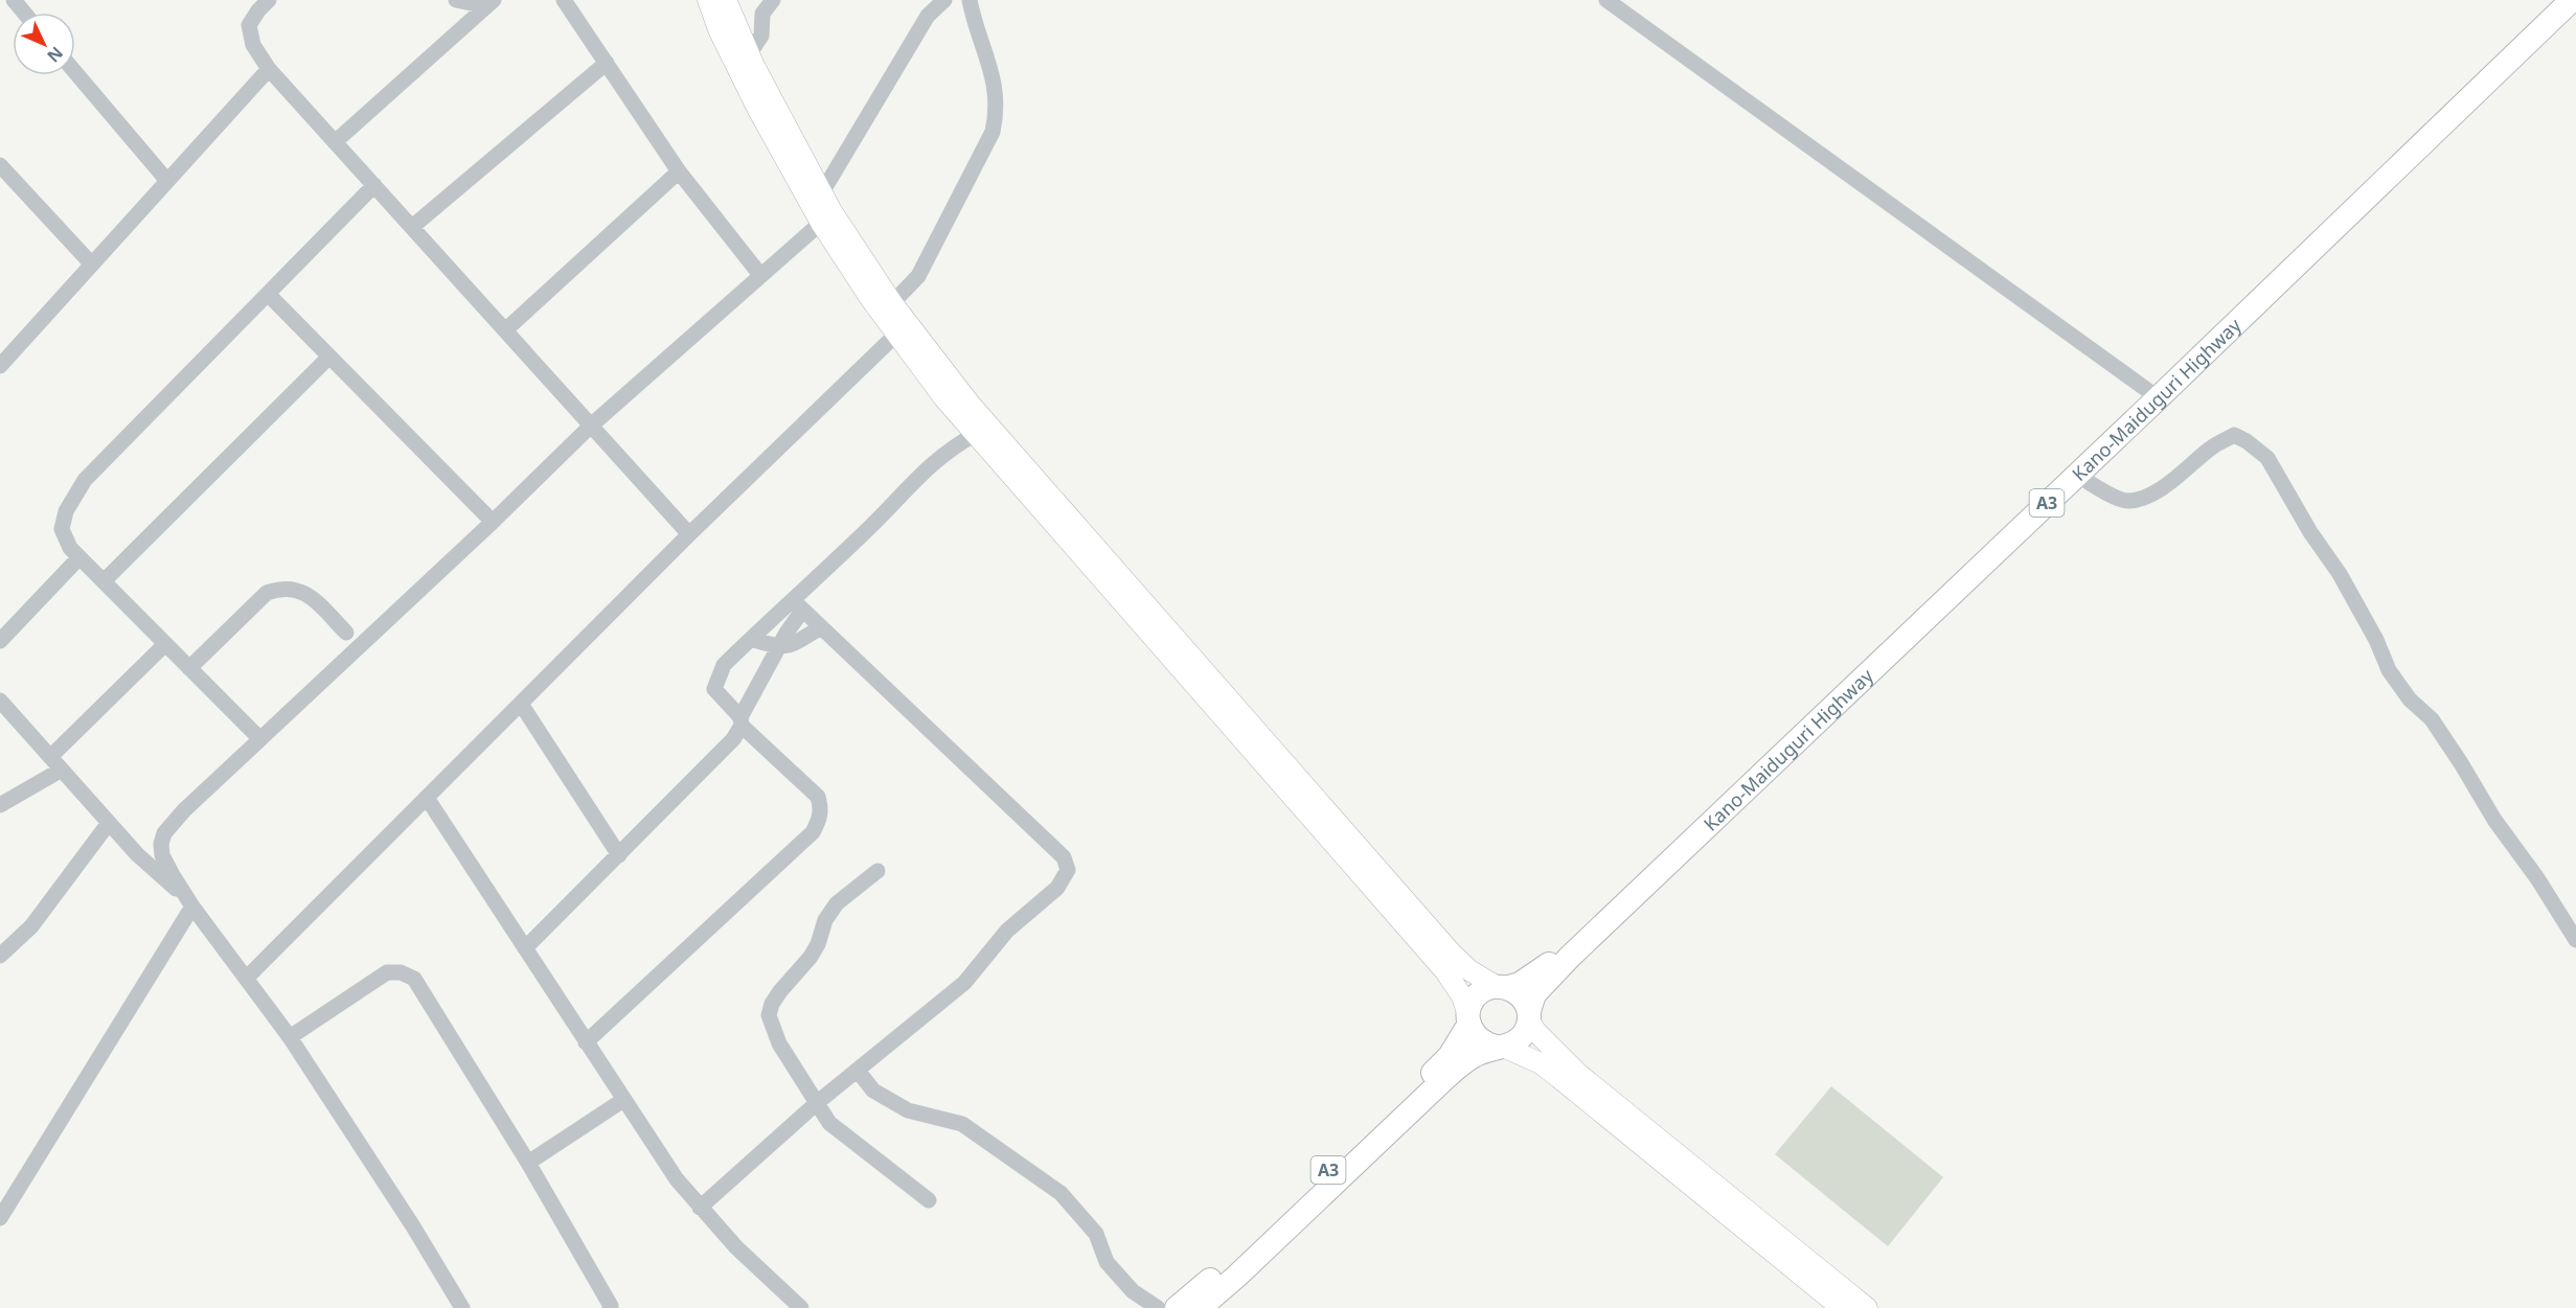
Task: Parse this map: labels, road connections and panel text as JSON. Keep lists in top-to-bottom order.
{
  "streets": {
    "highway": ["Kano-Maiduguri Highway", "A3"]
  },
  "crossings": [
    ["Kano-Maiduguri Highway", "A3"]
  ],
  "north": "bottom right"
}
